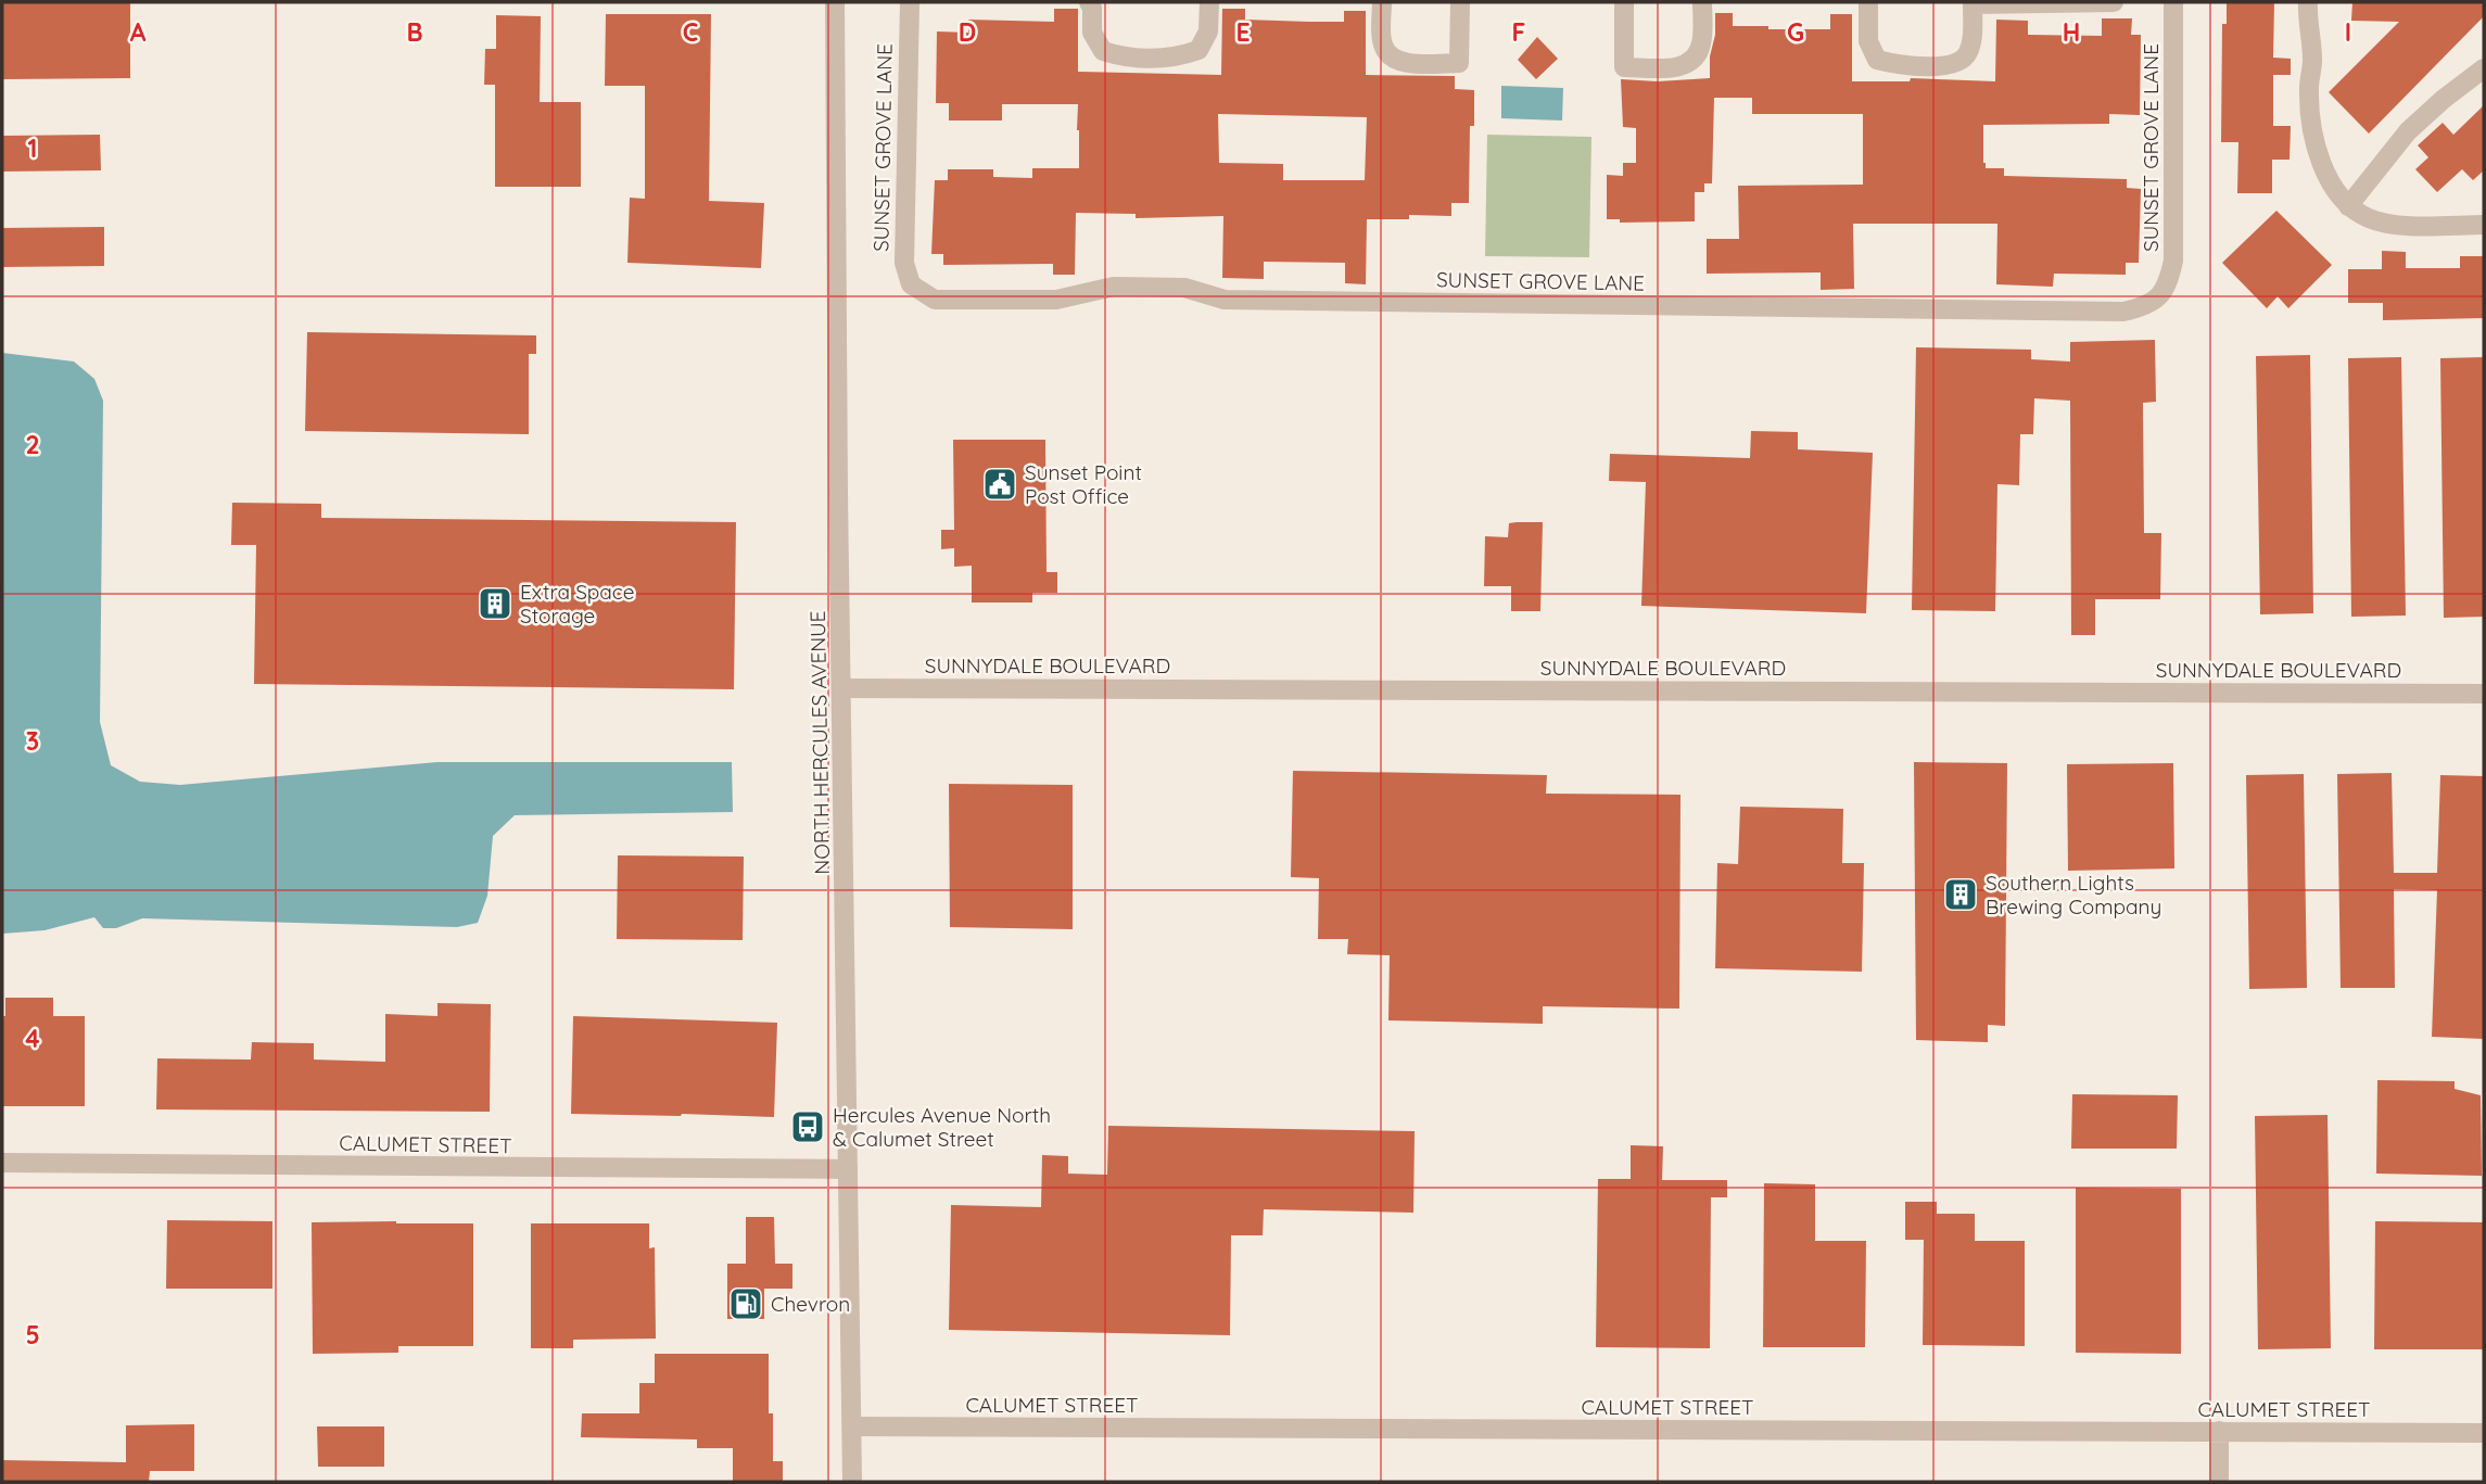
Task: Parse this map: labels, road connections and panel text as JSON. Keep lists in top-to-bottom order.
{
  "streets": {
    "street": [
      "SUNSET GROVE LANE",
      "SUNNYDALE BOULEVARD",
      "NORTH HERCULES AVENUE",
      "CALUMET STREET"
    ]
  },
  "crossings": [
    ["SUNNYDALE BOULEVARD", "NORTH HERCULES AVENUE"],
    ["NORTH HERCULES AVENUE", "CALUMET STREET"]
  ],
  "places": {
    "public building": ["Sunset Point Post Office"],
    "building": ["Extra Space Storage", "Southern Lights Brewing Company"],
    "bus stop": ["Hercules Avenue North & Calumet Street"],
    "fuel station": ["Chevron"]
  },
  "grid": {
    "columns": [
      "A",
      "B",
      "C",
      "D",
      "E",
      "F",
      "G",
      "H",
      "I"
    ],
    "rows": [
      "1",
      "2",
      "3",
      "4",
      "5"
    ]
  }
}
